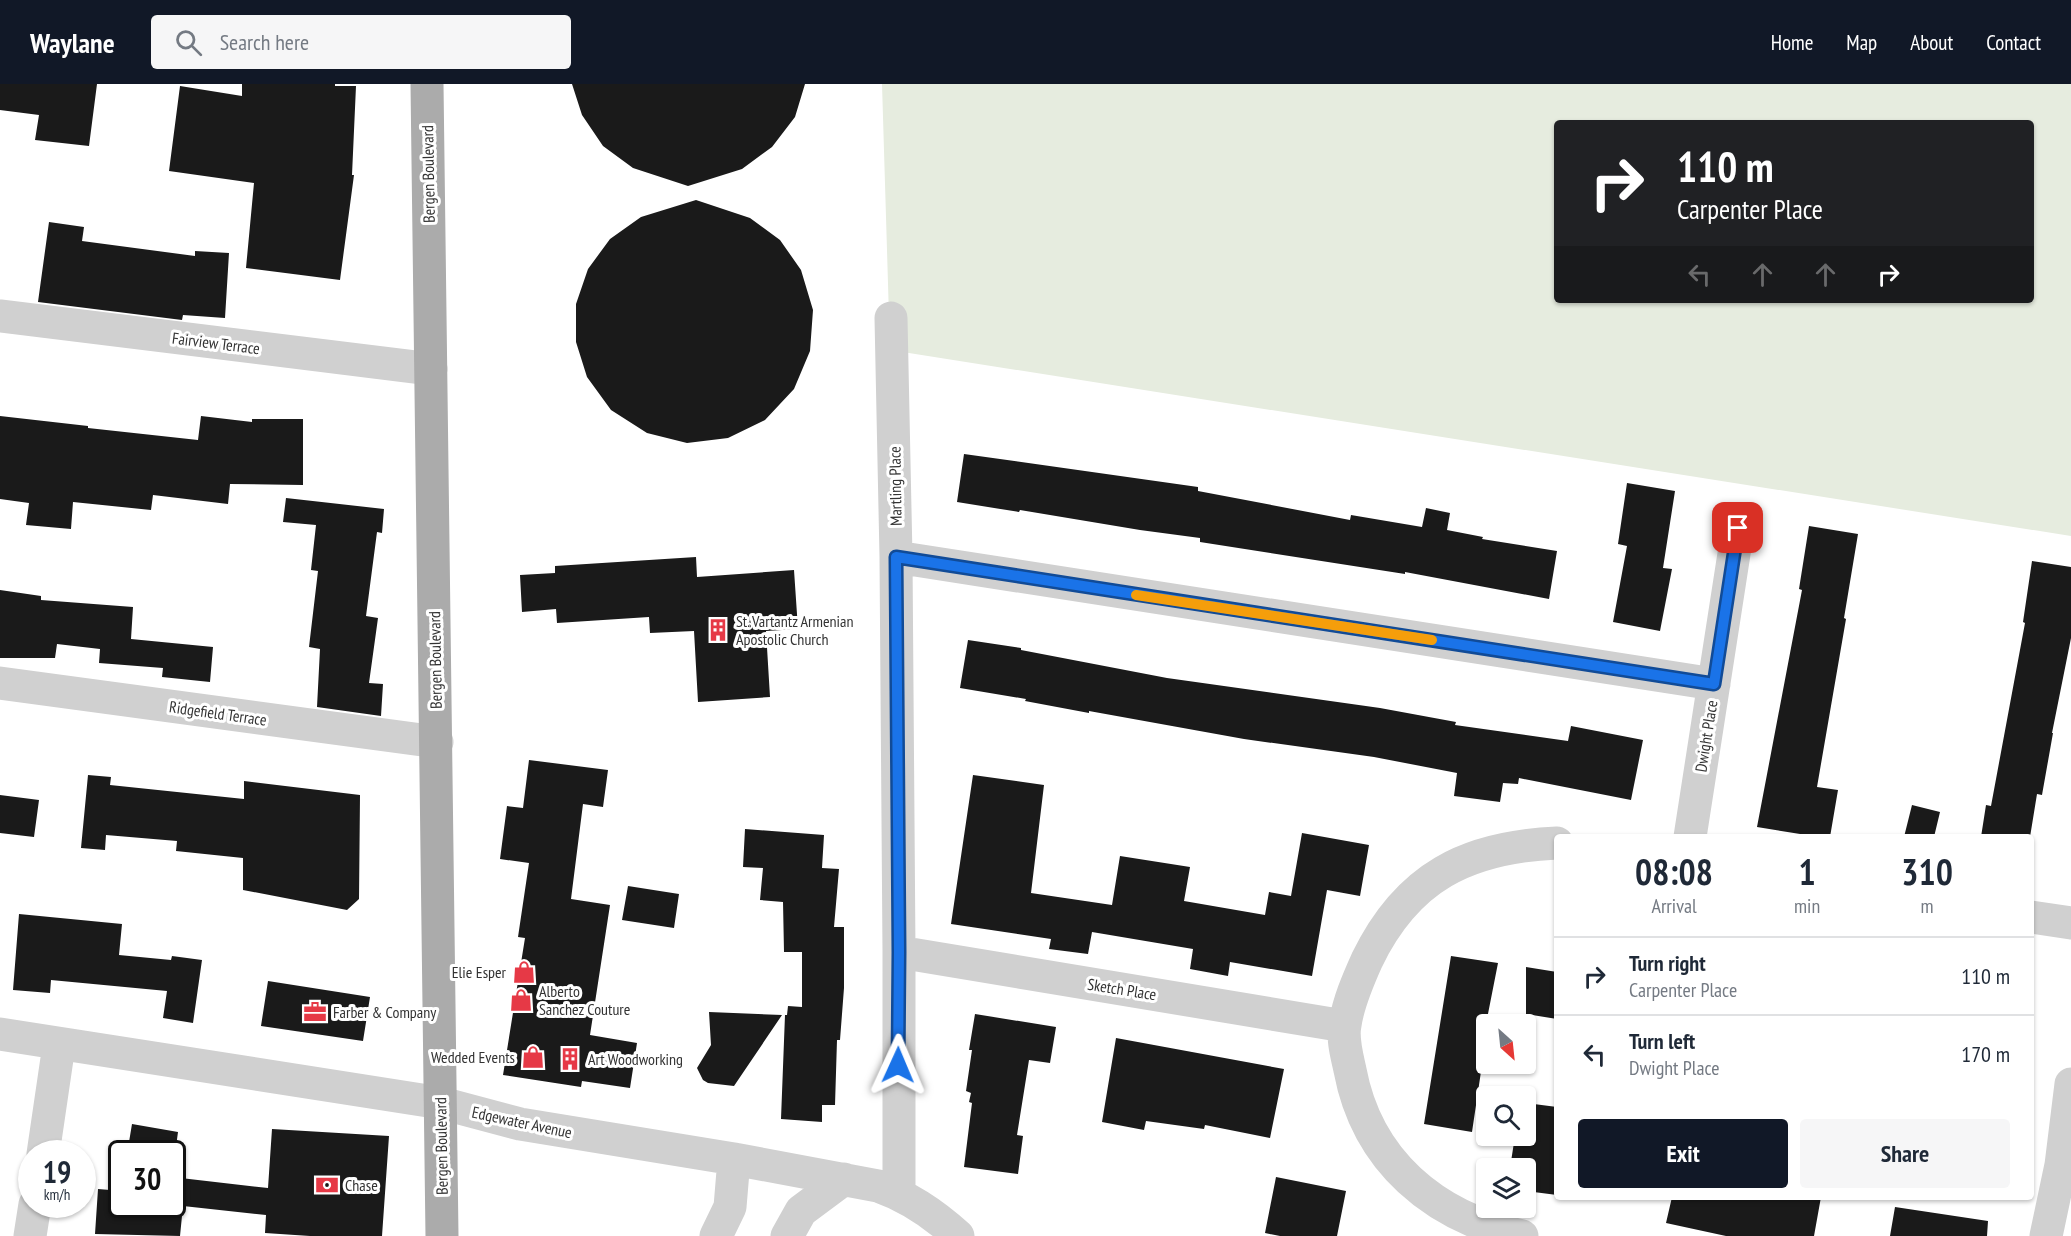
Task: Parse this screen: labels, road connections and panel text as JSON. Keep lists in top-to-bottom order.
{
  "streets": {
    "main road": ["Bergen Boulevard"],
    "street": [
      "Fairview Terrace",
      "Martling Place",
      "Ridgefield Terrace",
      "Dwight Place",
      "Sketch Place",
      "Edgewater Avenue"
    ]
  },
  "crossings": [
    ["Bergen Boulevard", "Fairview Terrace"],
    ["Bergen Boulevard", "Ridgefield Terrace"],
    ["Bergen Boulevard", "Edgewater Avenue"],
    ["Martling Place", "Sketch Place"],
    ["Martling Place", "Edgewater Avenue"]
  ],
  "places": {
    "building": ["St. Vartantz Armenian Apostolic Church", "Art Woodworking"],
    "shop": ["Elie Esper", "Alberto Sanchez Couture", "Wedded Events"],
    "office": ["Farber & Company"],
    "bank": ["Chase"]
  },
  "north": "bottom right",
  "page": {
    "header": "Waylane",
    "search": "Search here",
    "nav": [
      "Home",
      "Map",
      "About",
      "Contact"
    ],
    "turn": ["110 m", "Carpenter Place"],
    "eta": [
      "08:08",
      "Arrival",
      "1",
      "min",
      "310",
      "m"
    ],
    "list": [
      {
        "name": "Turn right",
        "note": "Carpenter Place",
        "value": "110 m"
      },
      {
        "name": "Turn left",
        "note": "Dwight Place",
        "value": "170 m"
      }
    ],
    "buttons": ["Exit", "Share"],
    "speed": "19 km/h",
    "limit": "30"
  }
}
